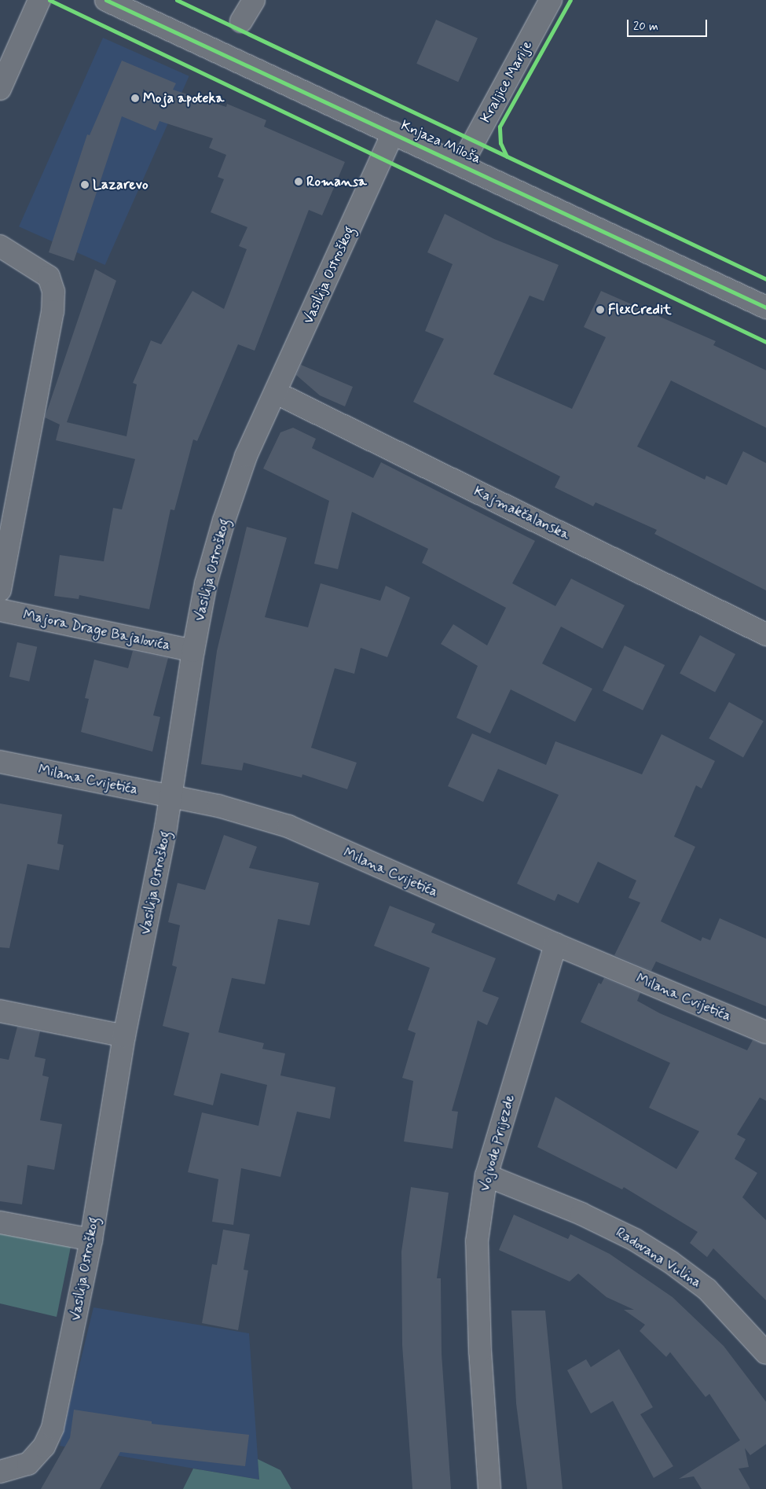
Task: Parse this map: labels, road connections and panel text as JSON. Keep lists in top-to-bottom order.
{
  "streets": {
    "street": [
      "Kraljice Marije",
      "Knjaza Miloša",
      "Vasilija Ostroškog",
      "Kajmakčalanska",
      "Majora Drage Bajalovića",
      "Milana Cvijetića",
      "Vojvode Prijezde",
      "Radovana Vulina"
    ]
  },
  "crossings": [
    ["Kraljice Marije", "Knjaza Miloša"],
    ["Knjaza Miloša", "Vasilija Ostroškog"],
    ["Vasilija Ostroškog", "Kajmakčalanska"],
    ["Vasilija Ostroškog", "Majora Drage Bajalovića"],
    ["Vasilija Ostroškog", "Milana Cvijetića"],
    ["Milana Cvijetića", "Vojvode Prijezde"],
    ["Vojvode Prijezde", "Radovana Vulina"]
  ],
  "places": [
    "Moja apoteka",
    "Romansa",
    "Lazarevo",
    "FlexCredit"
  ],
  "scale_bar": "20 m"
}
